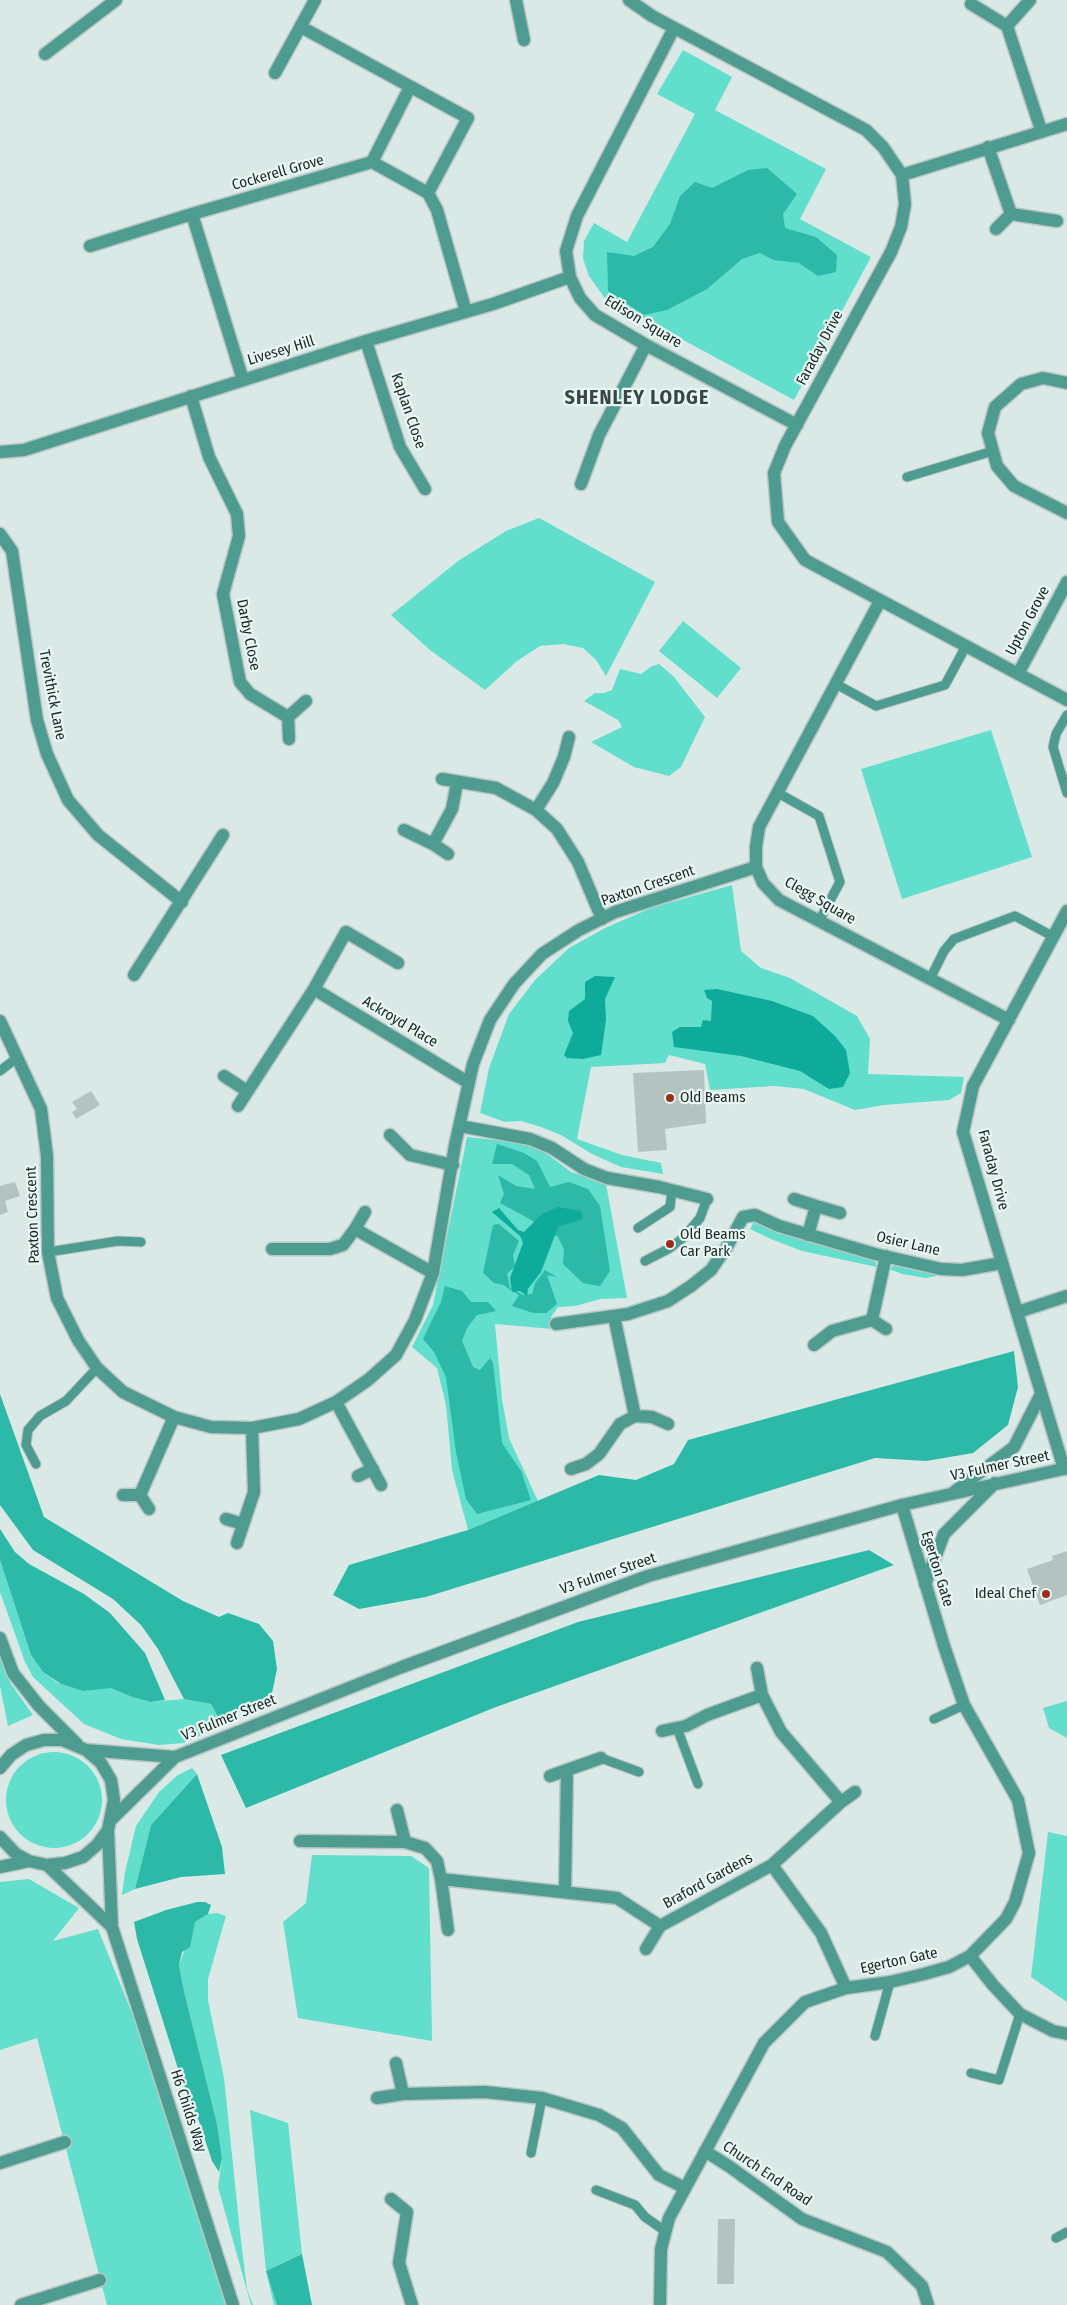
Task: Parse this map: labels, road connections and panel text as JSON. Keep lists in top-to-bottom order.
{
  "streets": {
    "street": [
      "Cockerell Grove",
      "Edison Square",
      "Faraday Drive",
      "Livesey Hill",
      "Kaplan Close",
      "Upton Grove",
      "Darby Close",
      "Trevithick Lane",
      "Paxton Crescent",
      "Clegg Square",
      "Ackroyd Place",
      "Osier Lane",
      "V3 Fulmer Street",
      "Egerton Gate",
      "Braford Gardens",
      "H6 Childs Way",
      "Church End Road"
    ]
  },
  "crossings": [
    ["Edison Square", "Faraday Drive"],
    ["Edison Square", "Livesey Hill"],
    ["Faraday Drive", "Upton Grove"],
    ["Faraday Drive", "Clegg Square"],
    ["Faraday Drive", "Osier Lane"],
    ["Faraday Drive", "V3 Fulmer Street"],
    ["Livesey Hill", "Kaplan Close"],
    ["Livesey Hill", "Darby Close"],
    ["Paxton Crescent", "Clegg Square"],
    ["Paxton Crescent", "Ackroyd Place"],
    ["V3 Fulmer Street", "Egerton Gate"],
    ["V3 Fulmer Street", "H6 Childs Way"],
    ["Egerton Gate", "Braford Gardens"],
    ["Egerton Gate", "Church End Road"]
  ],
  "districts": ["SHENLEY LODGE"],
  "places": ["Old Beams", "Old Beams Car Park", "Ideal Chef"]
}
